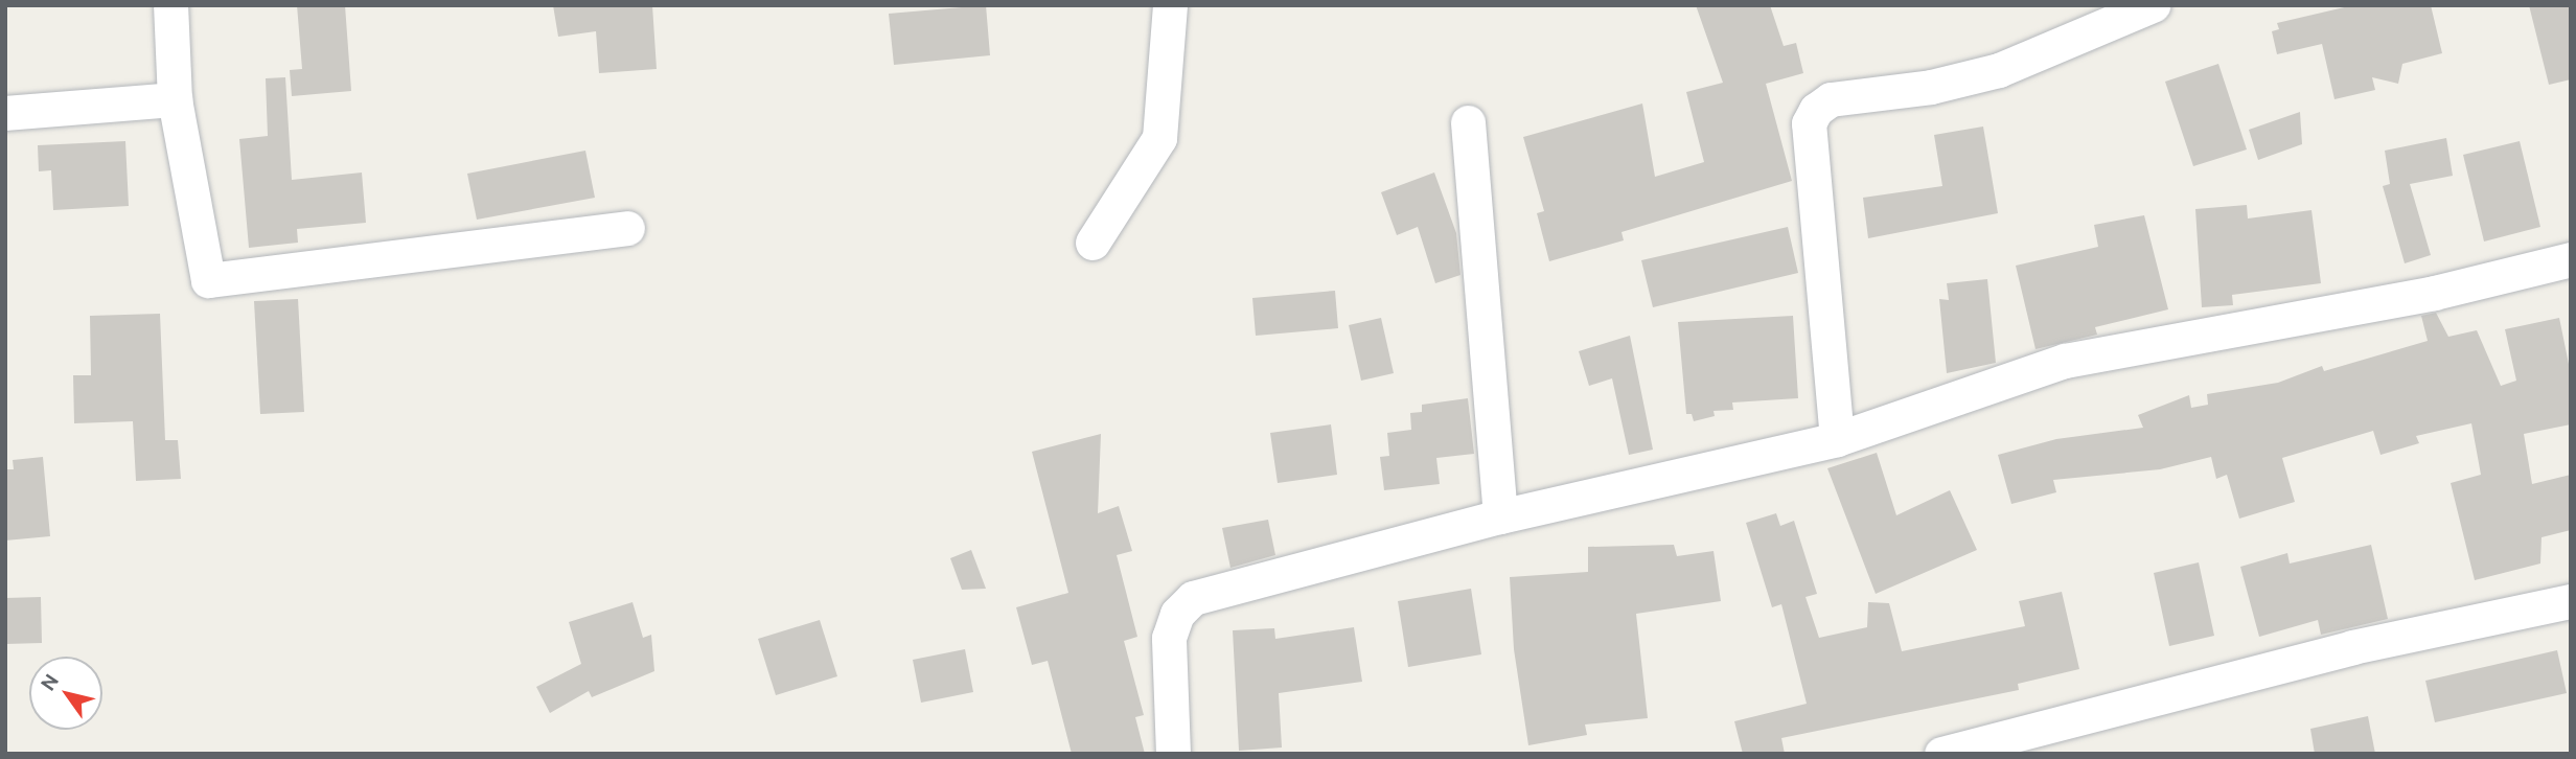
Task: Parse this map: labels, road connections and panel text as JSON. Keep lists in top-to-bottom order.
{
  "north": "top left"
}
